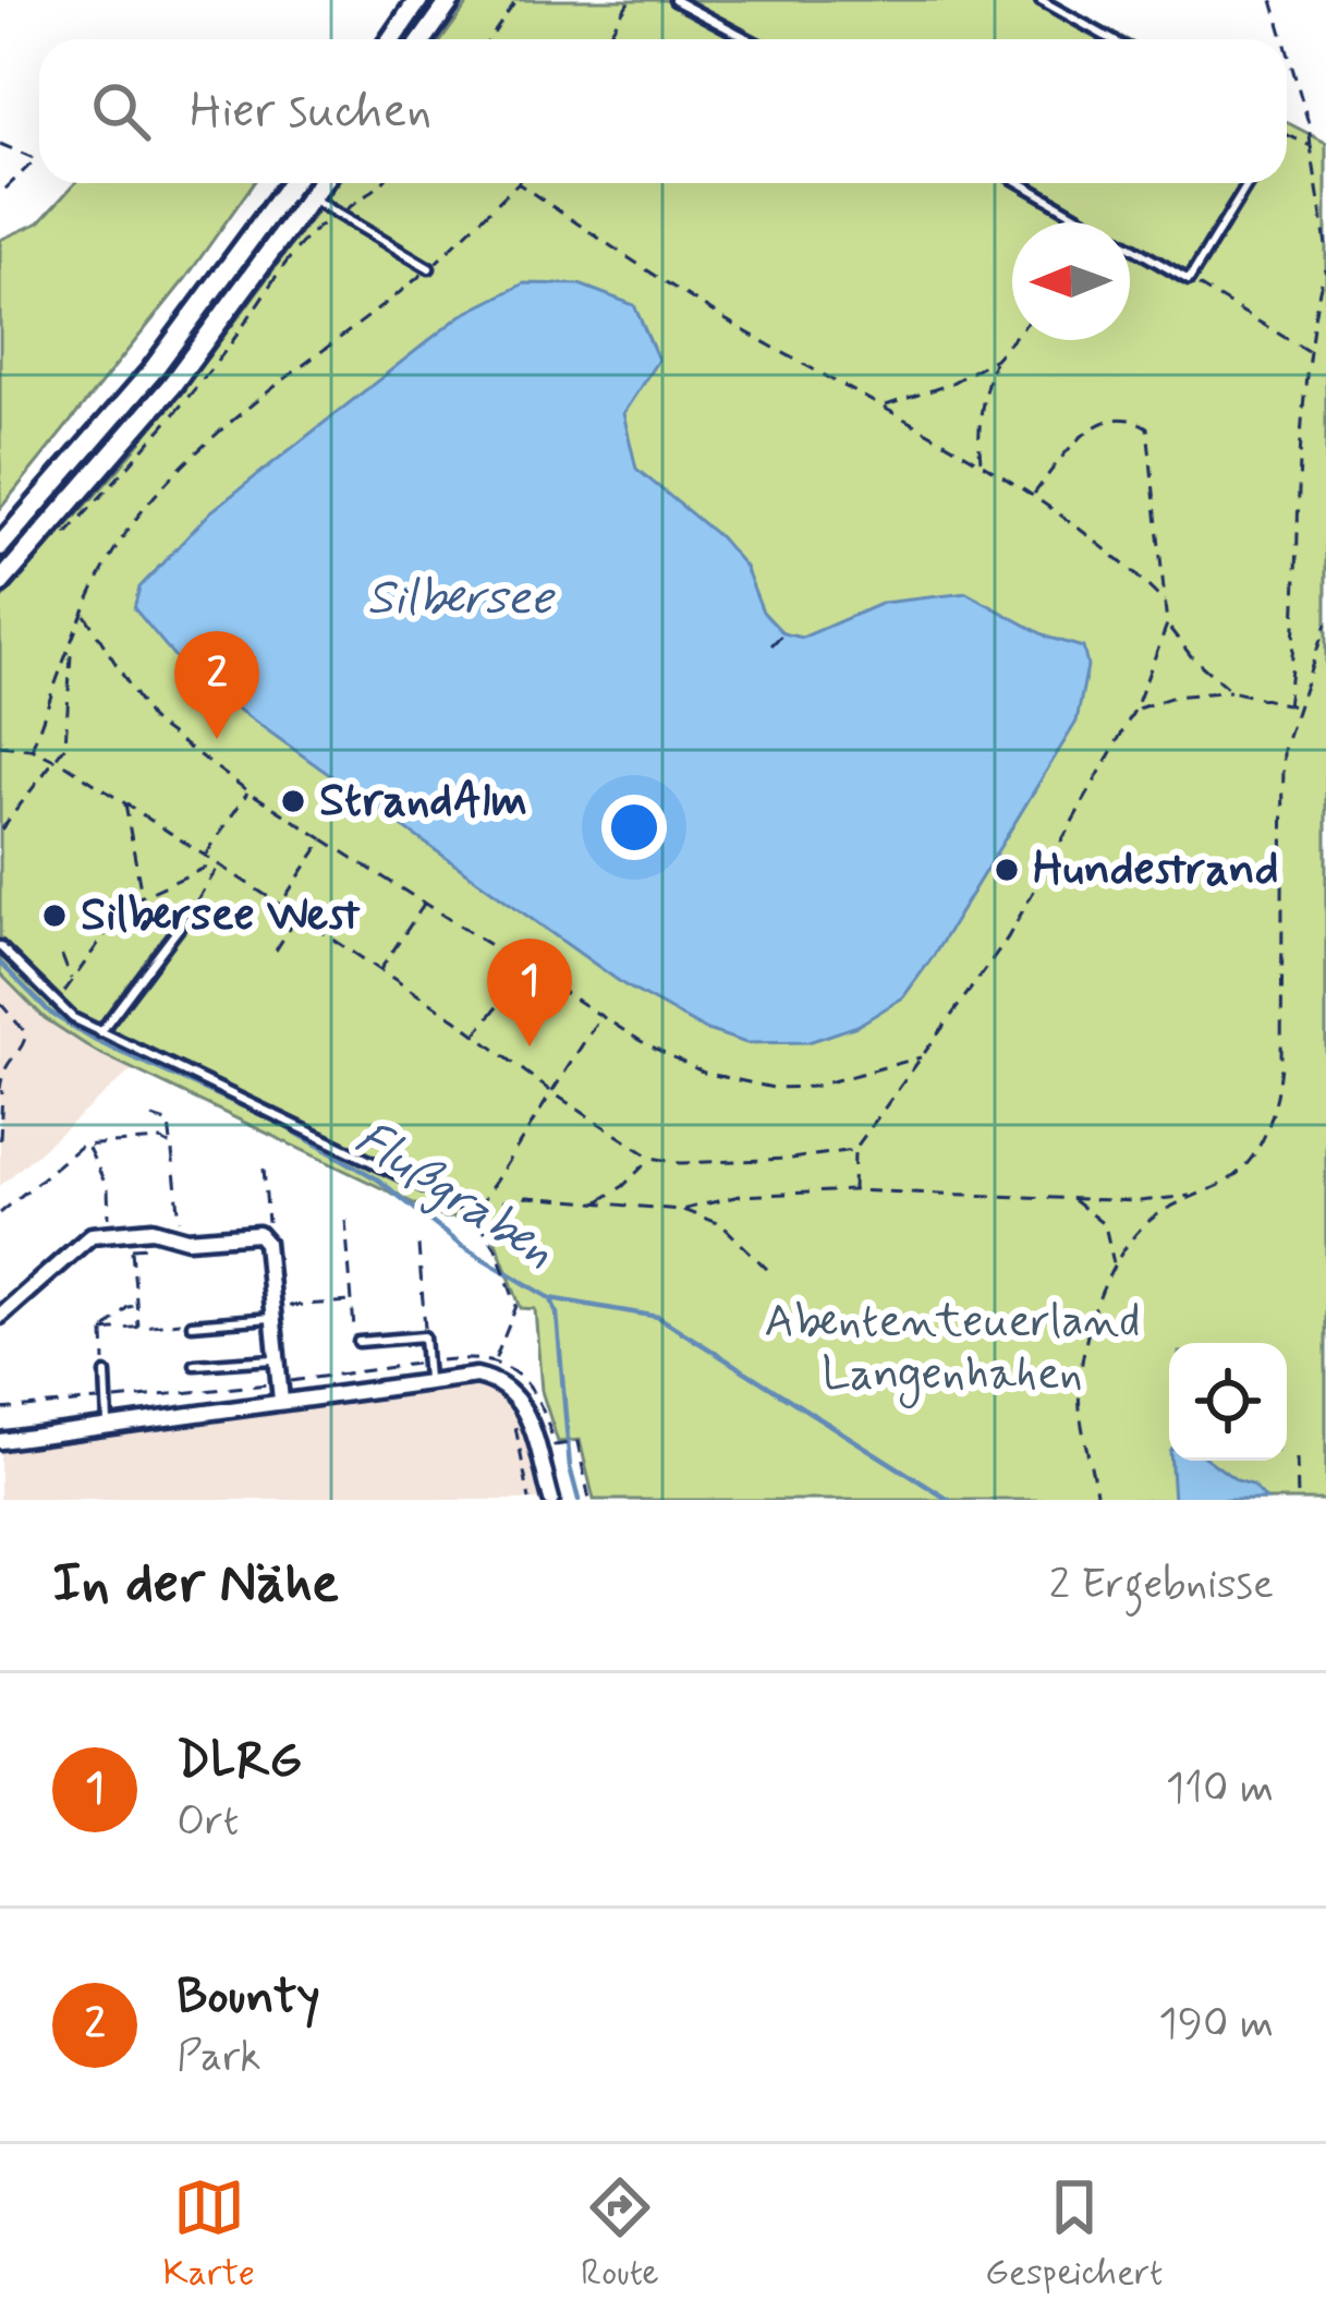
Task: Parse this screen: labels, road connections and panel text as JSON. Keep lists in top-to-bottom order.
{
  "water": ["Silbersee", "Flußgraben"],
  "parks": ["Abententeuerland Langenhahen"],
  "places": ["StrandAlm", "Hundestrand", "Silbersee West"],
  "north": "left",
  "page": {
    "search": "Hier suchen",
    "pins": ["2", "1"],
    "heading": ["In der Nähe", "2 Ergebnisse"],
    "list": [
      {
        "mark": "1",
        "name": "DLRG",
        "note": "Ort",
        "value": "110 m"
      },
      {
        "mark": "2",
        "name": "Bounty",
        "note": "Park",
        "value": "190 m"
      }
    ],
    "nav": ["Karte", "Route", "Gespeichert"]
  }
}
